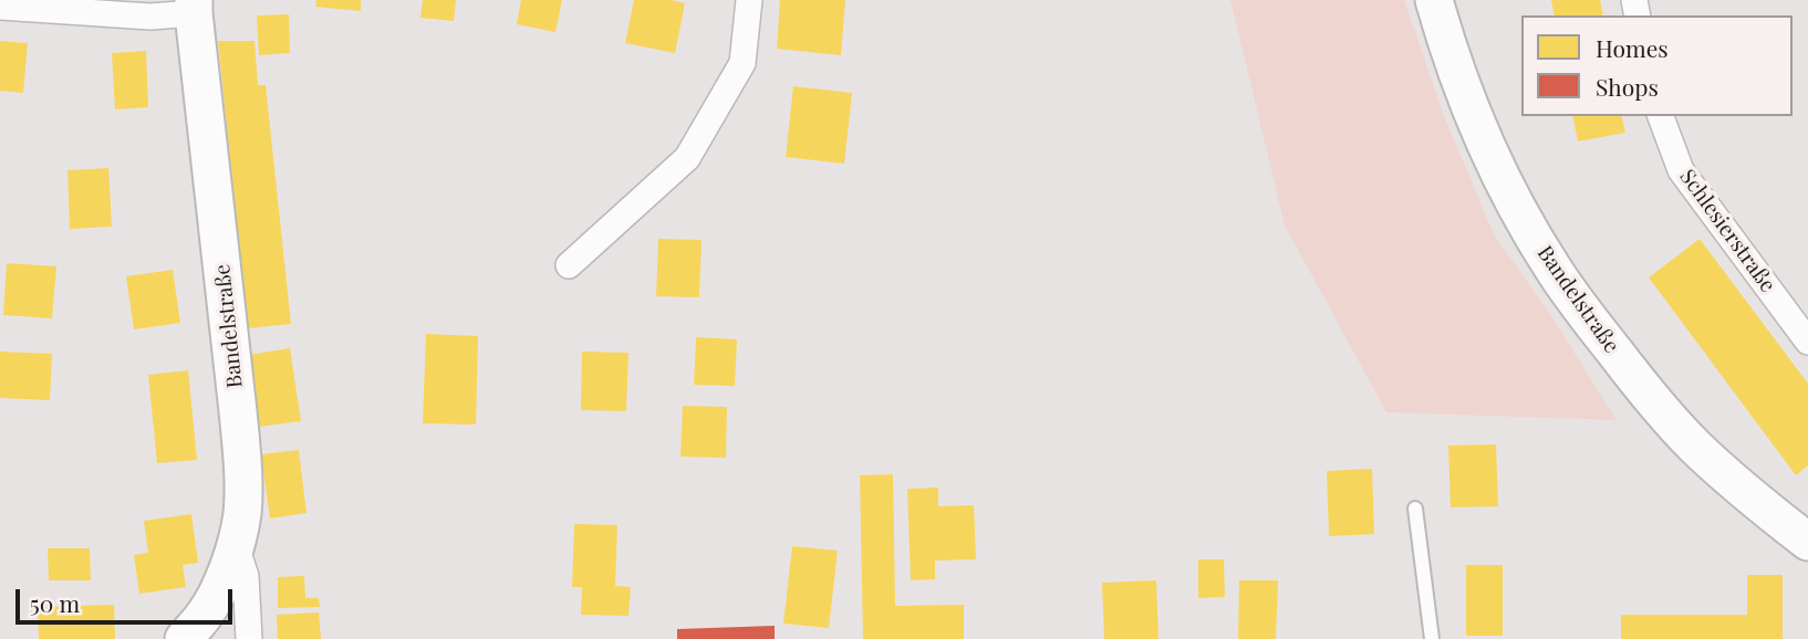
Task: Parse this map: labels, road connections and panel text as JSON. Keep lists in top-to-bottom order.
{
  "streets": {
    "main road": ["Bandelstraße"],
    "street": ["Schlesierstraße"]
  },
  "legend": ["Homes", "Shops"],
  "scale_bar": "50 m"
}
